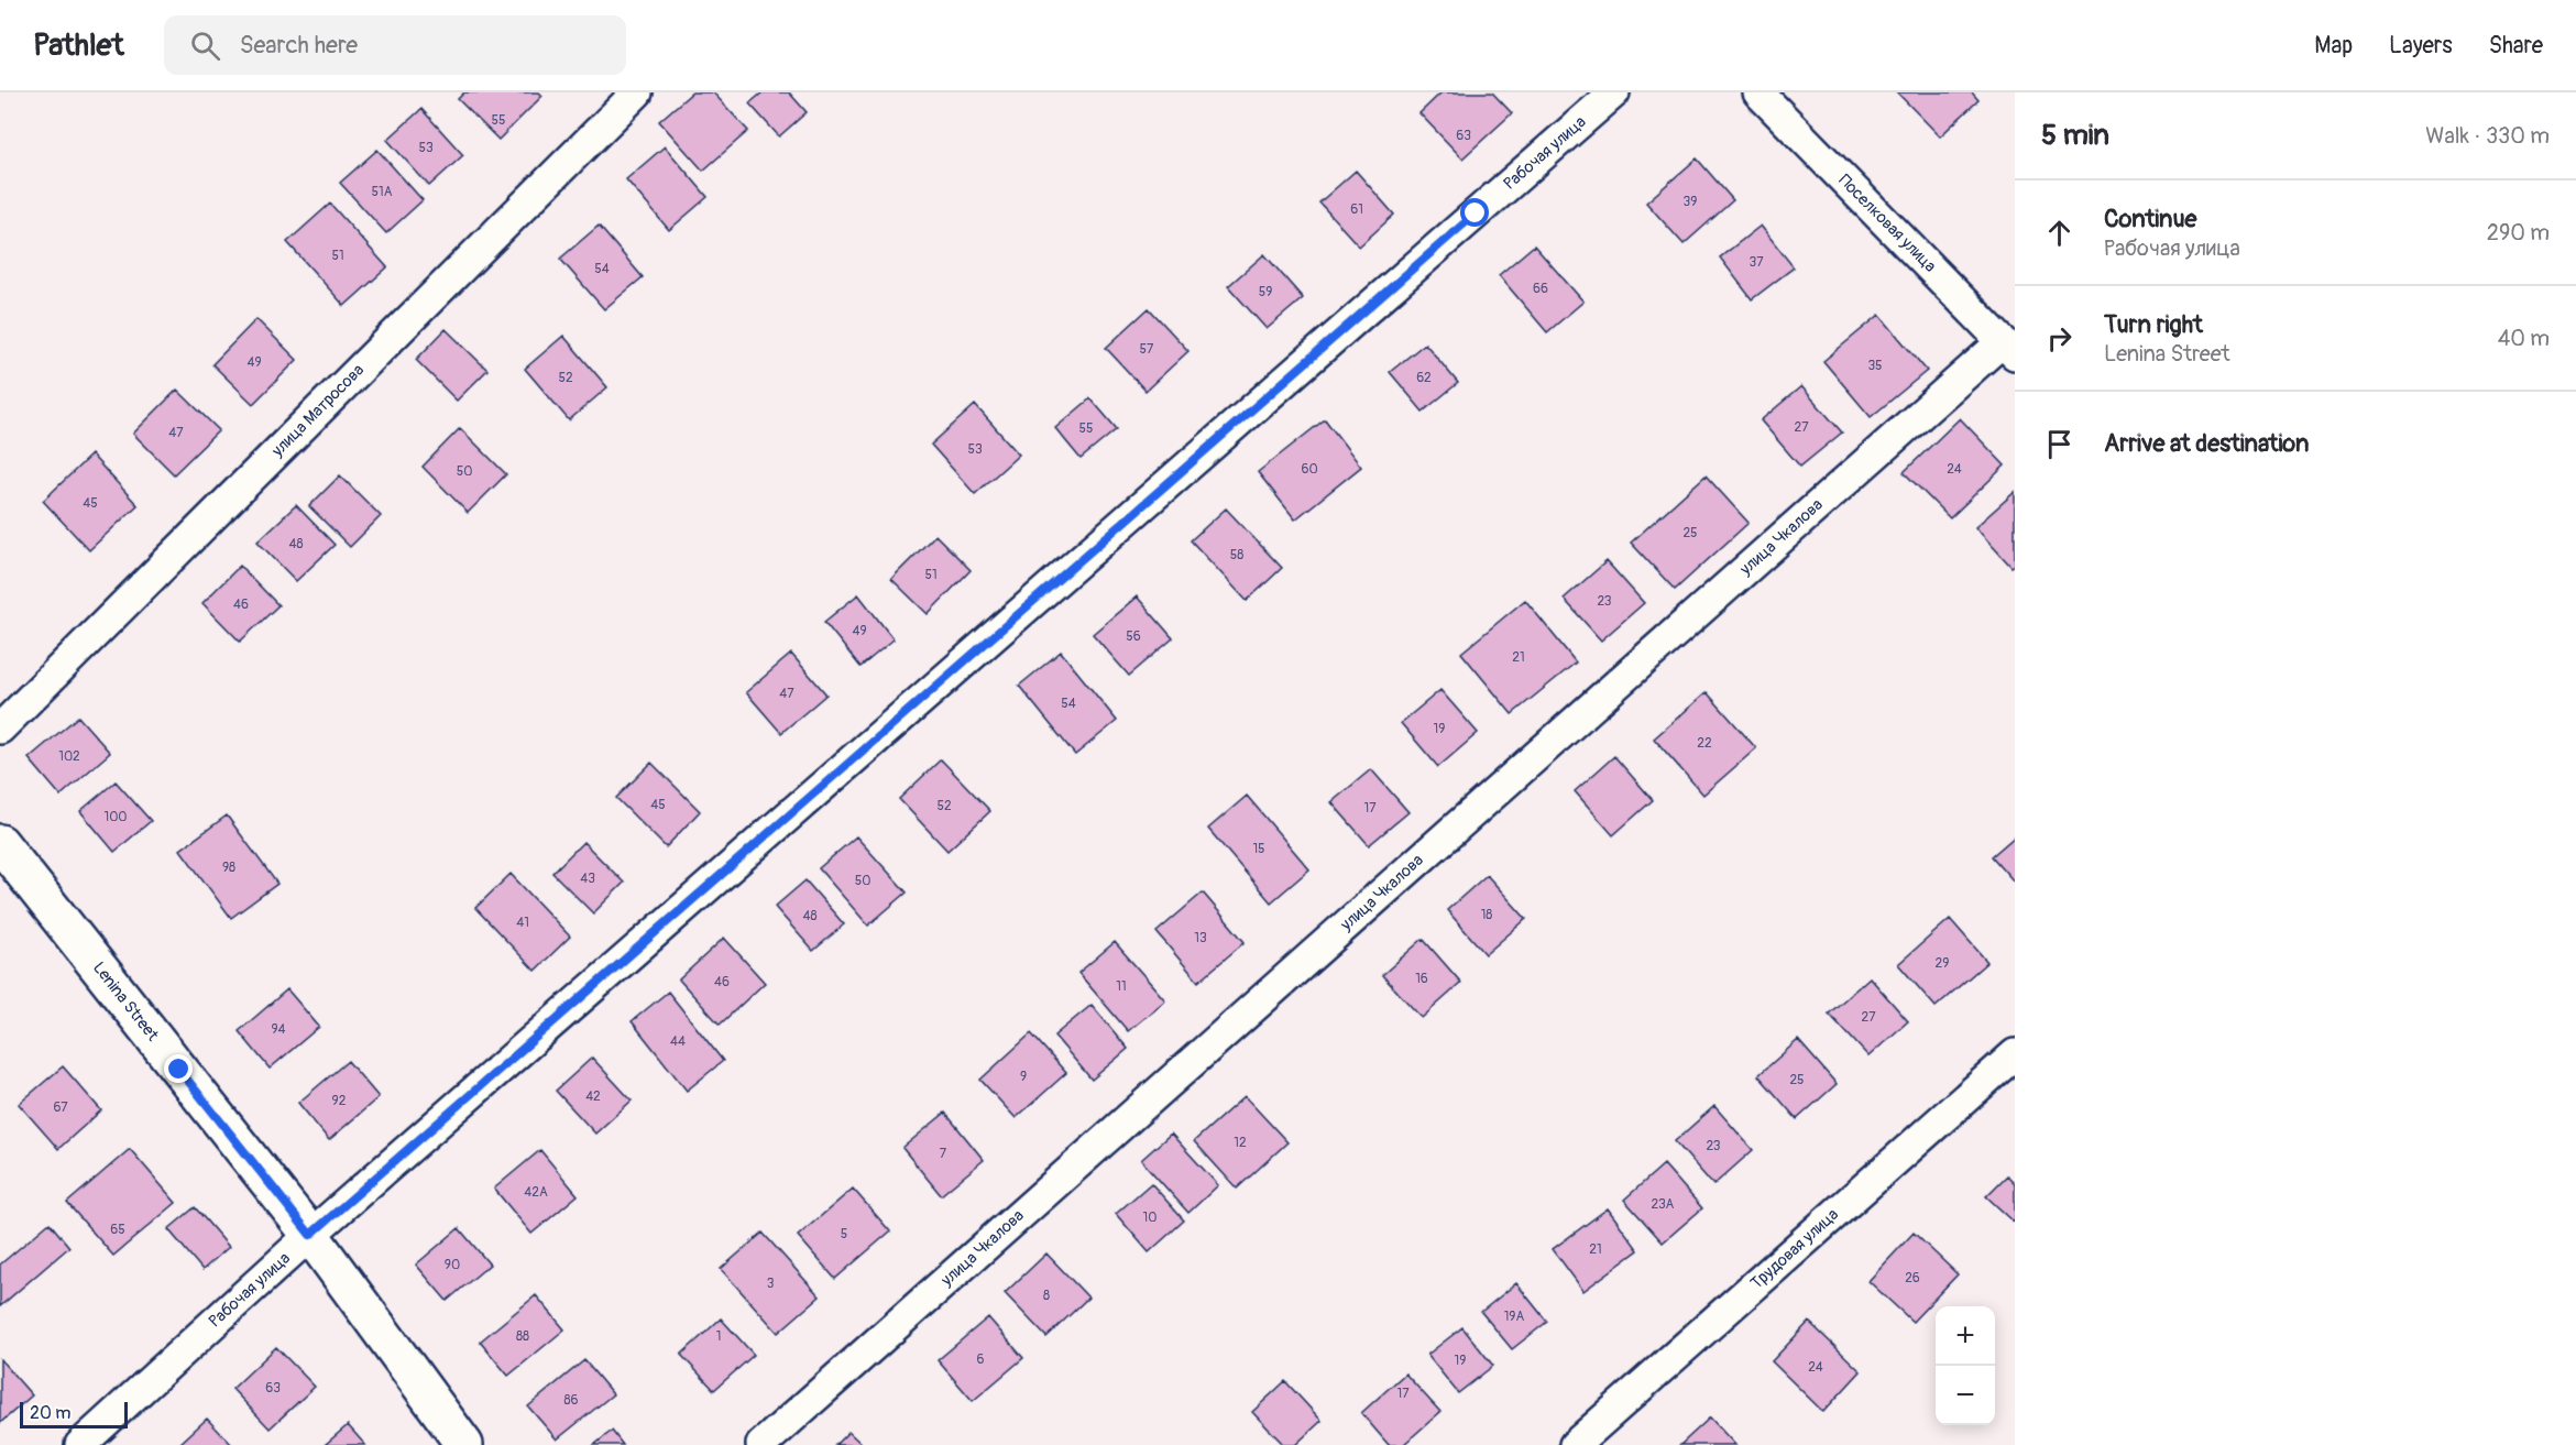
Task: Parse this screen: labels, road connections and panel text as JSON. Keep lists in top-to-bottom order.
{
  "streets": {
    "street": [
      "Рабочая улица",
      "Поселковая улица",
      "улица Матросова",
      "улица Чкалова",
      "Lenina Street",
      "Трудовая улица"
    ]
  },
  "crossings": [
    ["Рабочая улица", "Lenina Street"],
    ["Поселковая улица", "улица Чкалова"]
  ],
  "house_numbers": [
    "55",
    "63",
    "53",
    "51А",
    "39",
    "61",
    "51",
    "37",
    "54",
    "66",
    "59",
    "57",
    "49",
    "35",
    "52",
    "62",
    "27",
    "55",
    "47",
    "53",
    "60",
    "24",
    "50",
    "45",
    "25",
    "48",
    "58",
    "51",
    "23",
    "46",
    "49",
    "56",
    "21",
    "47",
    "54",
    "19",
    "22",
    "102",
    "45",
    "52",
    "17",
    "100",
    "15",
    "98",
    "43",
    "50",
    "18",
    "48",
    "41",
    "13",
    "29",
    "16",
    "46",
    "11",
    "27",
    "94",
    "44",
    "9",
    "25",
    "42",
    "92",
    "67",
    "12",
    "23",
    "7",
    "42А",
    "23А",
    "10",
    "65",
    "5",
    "21",
    "90",
    "26",
    "3",
    "8",
    "19А",
    "88",
    "1",
    "6",
    "19",
    "24",
    "63",
    "17",
    "86"
  ],
  "scale_bar": "20 m",
  "page": {
    "header": "Pathlet",
    "search": "Search here",
    "nav": ["Map", "Layers", "Share"],
    "heading": ["5 min", "Walk · 330 m"],
    "list": [
      ["Continue", "Рабочая улица", "290 m"],
      ["Turn right", "Lenina Street", "40 m"],
      "Arrive at destination"
    ],
    "map_buttons": ["+", "−"],
    "scale": "20 m"
  }
}
